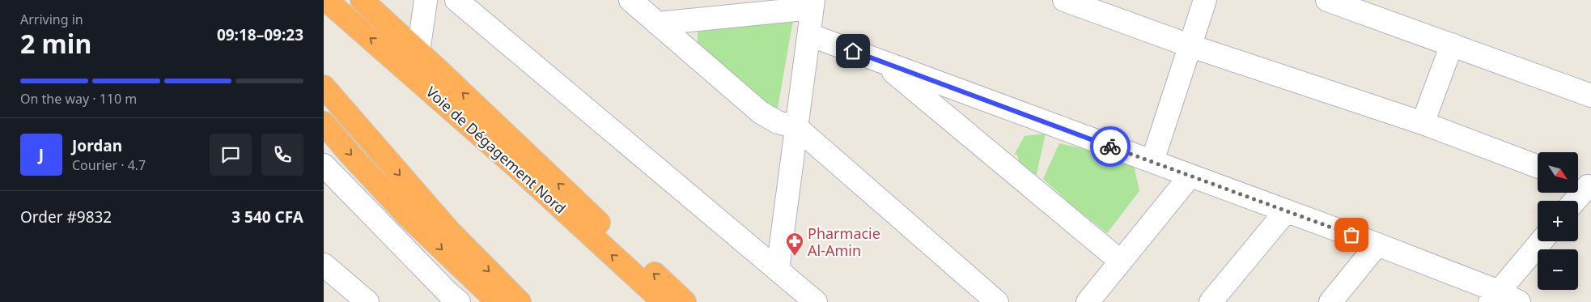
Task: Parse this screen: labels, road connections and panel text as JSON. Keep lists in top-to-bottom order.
{
  "streets": {
    "highway": ["Voie de Dégagement Nord"]
  },
  "places": {
    "pharmacy": ["Pharmacie Al-Amin"]
  },
  "north": "bottom right",
  "page": {
    "heading": ["2 min", "Arriving in", "09:18–09:23"],
    "panel": [
      "Jordan",
      "Courier · 4.7",
      "Order #9832",
      "3 540 CFA"
    ],
    "bar": "On the way · 110 m",
    "round": "J",
    "map_buttons": ["+", "−"]
  }
}
